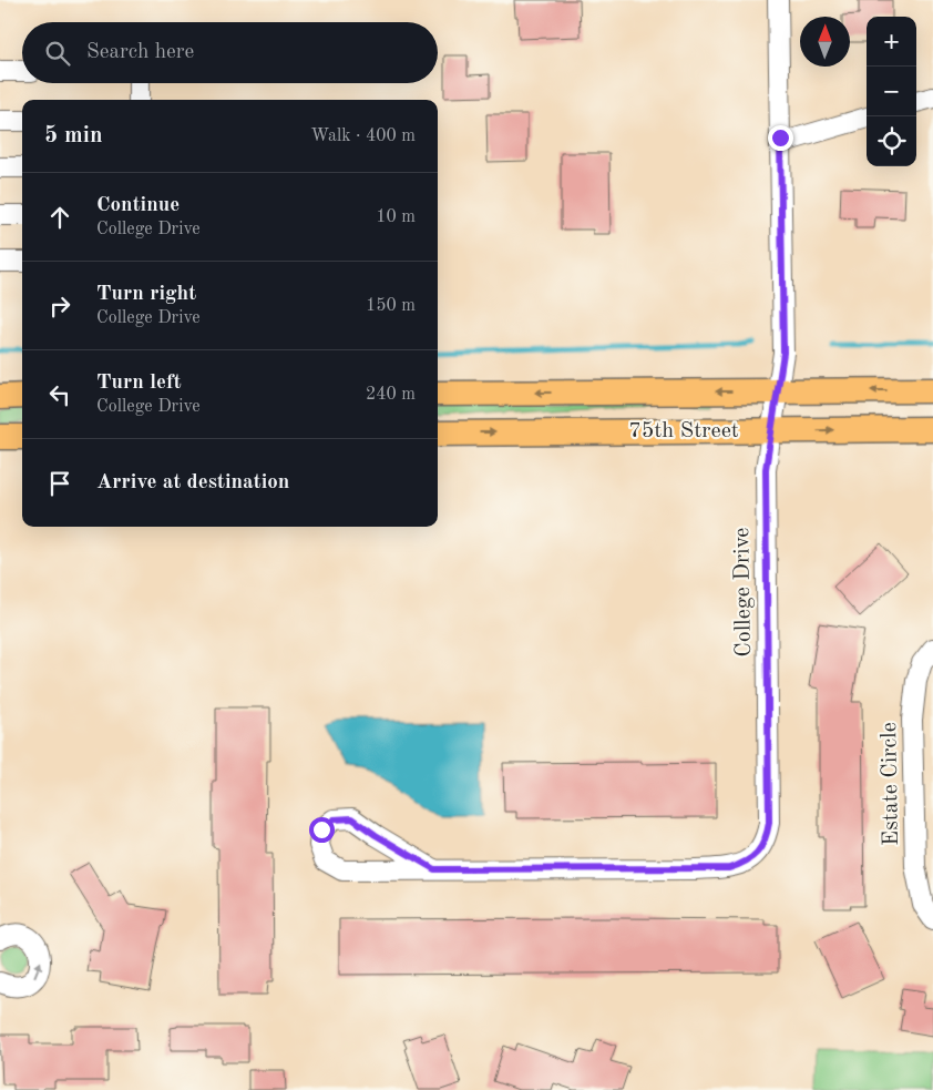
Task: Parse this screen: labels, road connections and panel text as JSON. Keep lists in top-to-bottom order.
{
  "streets": {
    "main road": ["75th Street"],
    "street": ["College Drive", "Estate Circle"]
  },
  "crossings": [
    ["75th Street", "College Drive"]
  ],
  "north": "top",
  "page": {
    "map_buttons": ["+", "−"],
    "search": "Search here",
    "heading": ["5 min", "Walk · 400 m"],
    "list": [
      ["Continue", "College Drive", "10 m"],
      ["Turn right", "College Drive", "150 m"],
      ["Turn left", "College Drive", "240 m"],
      "Arrive at destination"
    ]
  }
}
